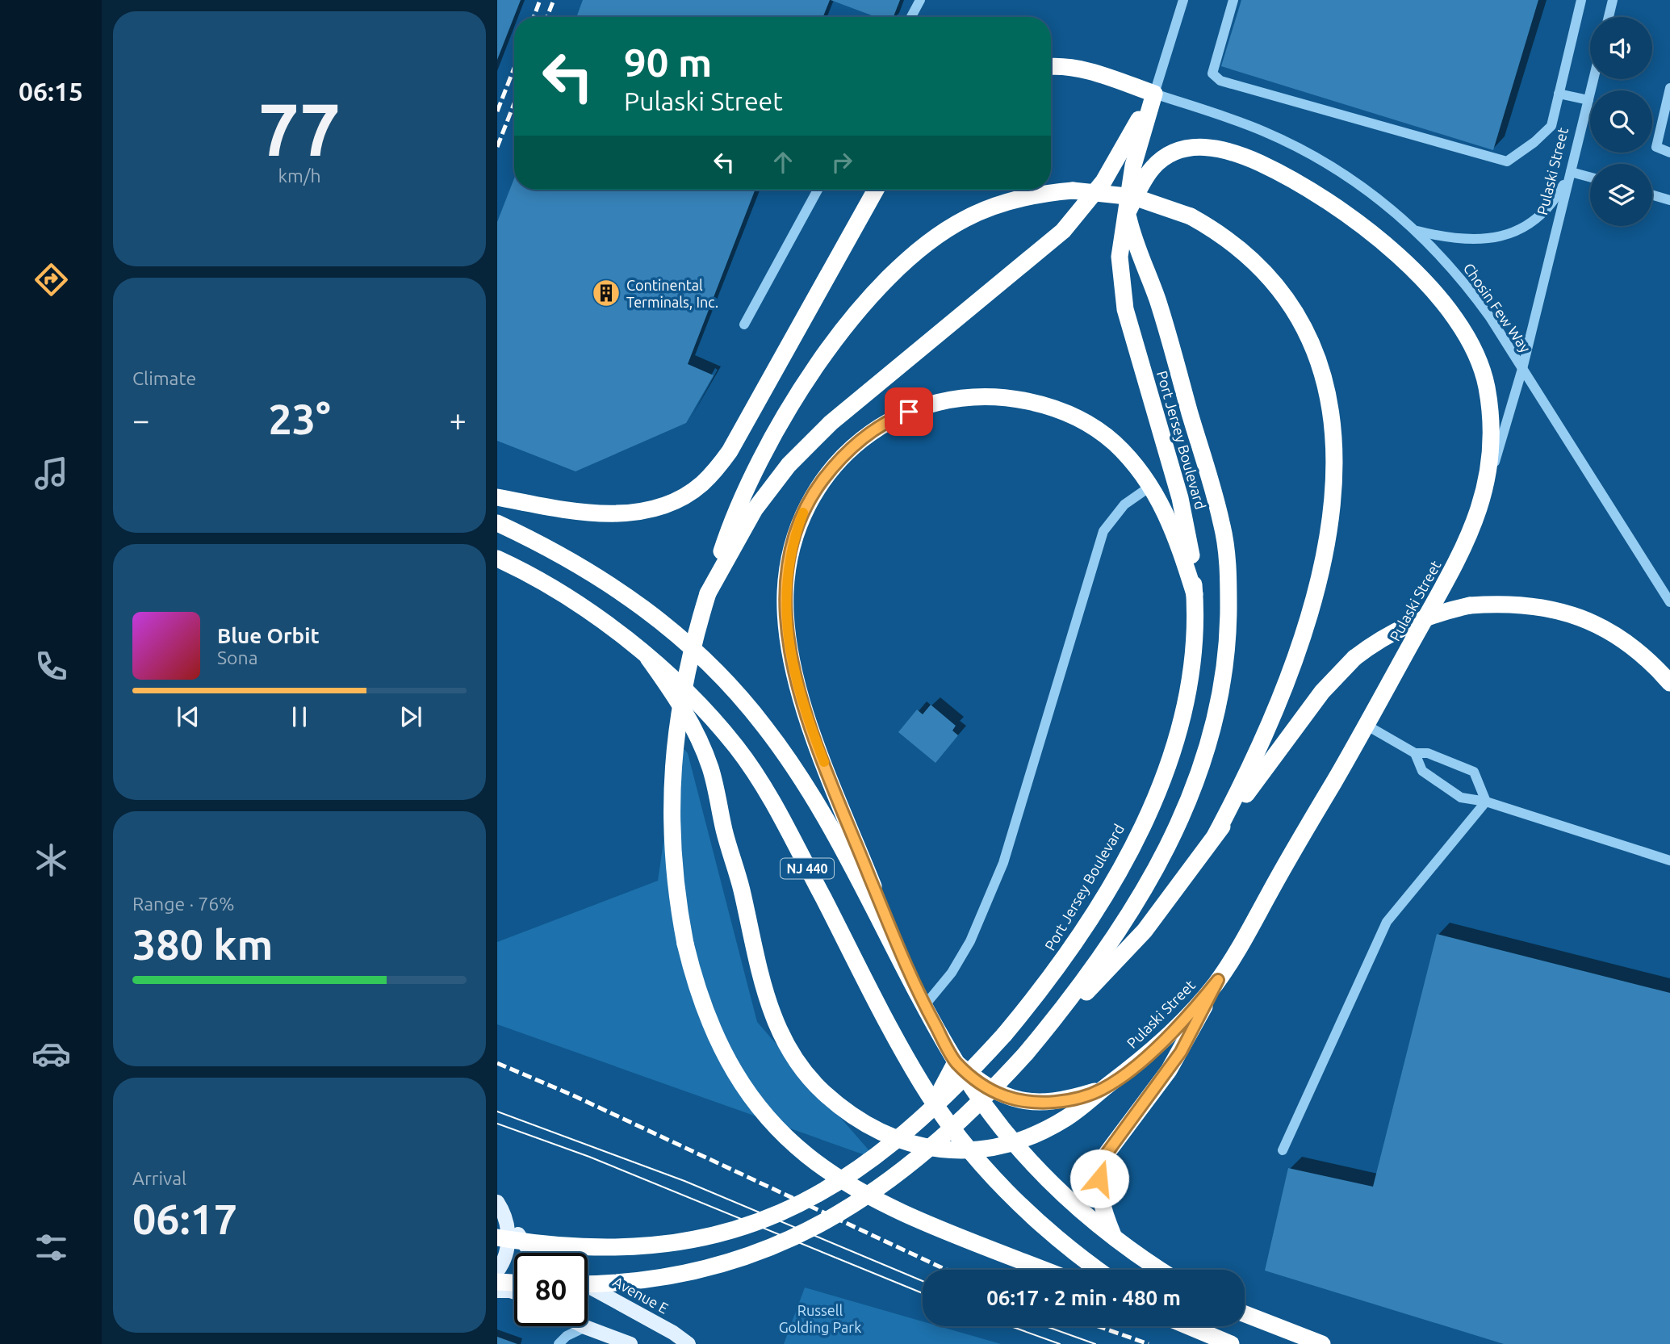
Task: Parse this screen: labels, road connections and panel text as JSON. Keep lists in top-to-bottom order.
{
  "streets": {
    "highway": ["Pulaski Street", "Port Jersey Boulevard", "NJ 440"],
    "main road": ["Avenue E"],
    "street": ["Chosin Few Way"]
  },
  "crossings": [
    ["Pulaski Street", "Chosin Few Way"],
    ["Pulaski Street", "NJ 440"],
    ["Chosin Few Way", "Port Jersey Boulevard"]
  ],
  "parks": ["Russell Golding Park"],
  "places": {
    "building": ["Continental Terminals, Inc."]
  },
  "page": {
    "tabs": "06:15",
    "tile": [
      ["77", "km/h"],
      "Climate",
      ["Range · 76%", "380 km"],
      ["Arrival", "06:17"]
    ],
    "turn": ["90 m", "Pulaski Street"],
    "heat": ["−", "23°", "+"],
    "song": ["Blue Orbit", "Sona"],
    "limit": "80",
    "trip": "06:17 · 2 min · 480 m"
  }
}
